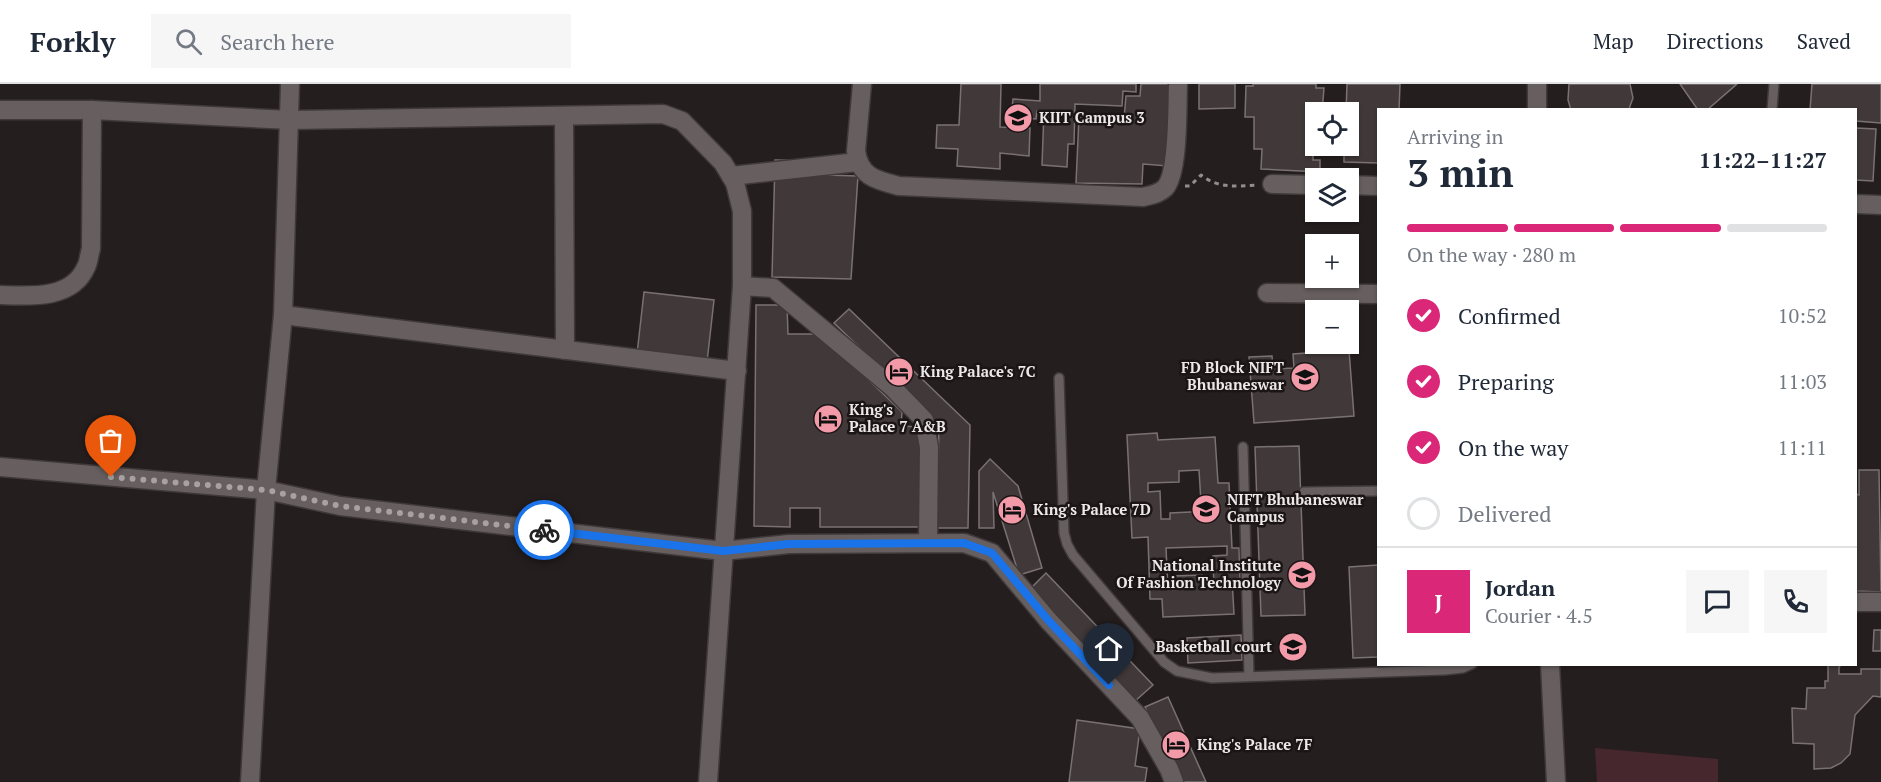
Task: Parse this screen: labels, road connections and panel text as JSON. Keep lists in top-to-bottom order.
{
  "places": {
    "school or university": [
      "KIIT Campus 3",
      "FD Block NIFT Bhubaneswar",
      "NIFT Bhubaneswar Campus",
      "National Institute Of Fashion Technology",
      "Basketball court"
    ],
    "hotel": [
      "King Palace's 7C",
      "King's Palace 7 A&B",
      "King's Palace 7D",
      "King's Palace 7F"
    ]
  },
  "page": {
    "header": "Forkly",
    "search": "Search here",
    "nav": ["Map", "Directions", "Saved"],
    "map_buttons": ["+", "−"],
    "heading": ["3 min", "Arriving in", "11:22–11:27"],
    "panel": ["Jordan", "Courier · 4.5"],
    "bar": "On the way · 280 m",
    "list": [
      ["Confirmed", "10:52"],
      ["Preparing", "11:03"],
      ["On the way", "11:11"],
      "Delivered"
    ],
    "round": "J"
  }
}
